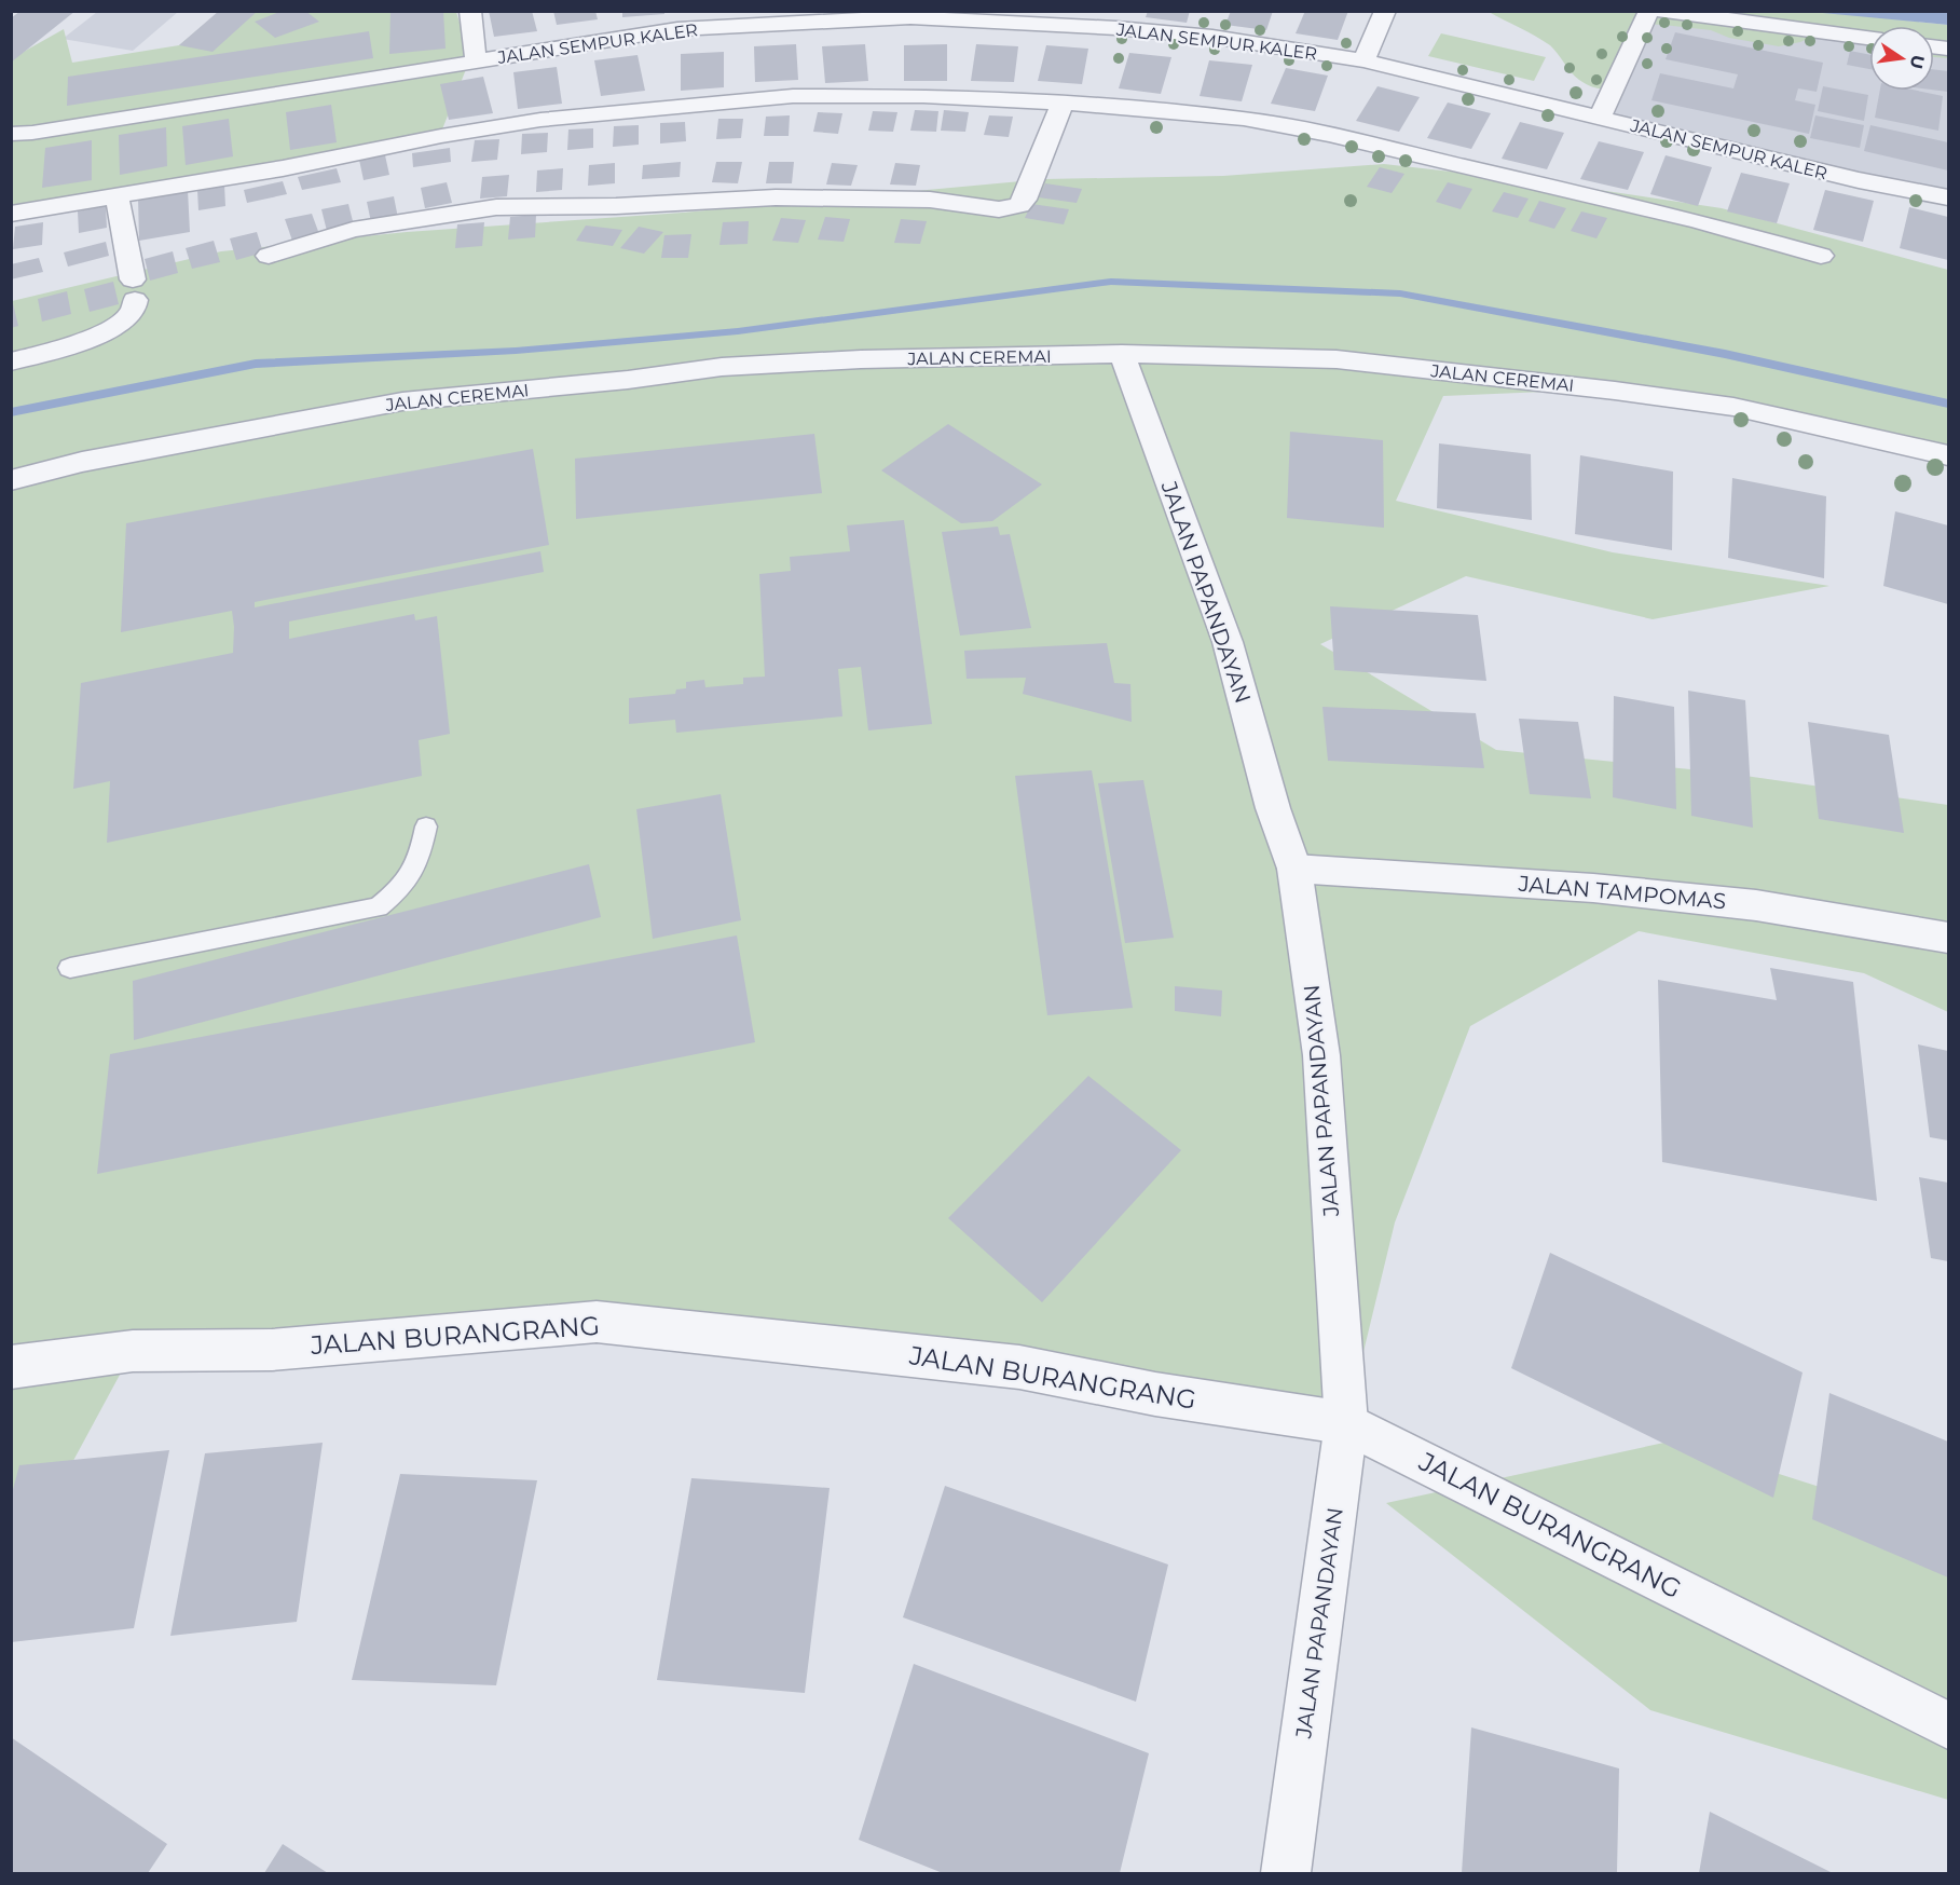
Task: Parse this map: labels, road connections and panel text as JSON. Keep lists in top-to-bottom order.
{
  "streets": {
    "street": [
      "JALAN SEMPUR KALER",
      "JALAN CEREMAI",
      "JALAN PAPANDAYAN",
      "JALAN TAMPOMAS",
      "JALAN BURANGRANG"
    ]
  },
  "crossings": [
    ["JALAN CEREMAI", "JALAN PAPANDAYAN"],
    ["JALAN PAPANDAYAN", "JALAN TAMPOMAS"],
    ["JALAN PAPANDAYAN", "JALAN BURANGRANG"]
  ],
  "north": "right"
}
